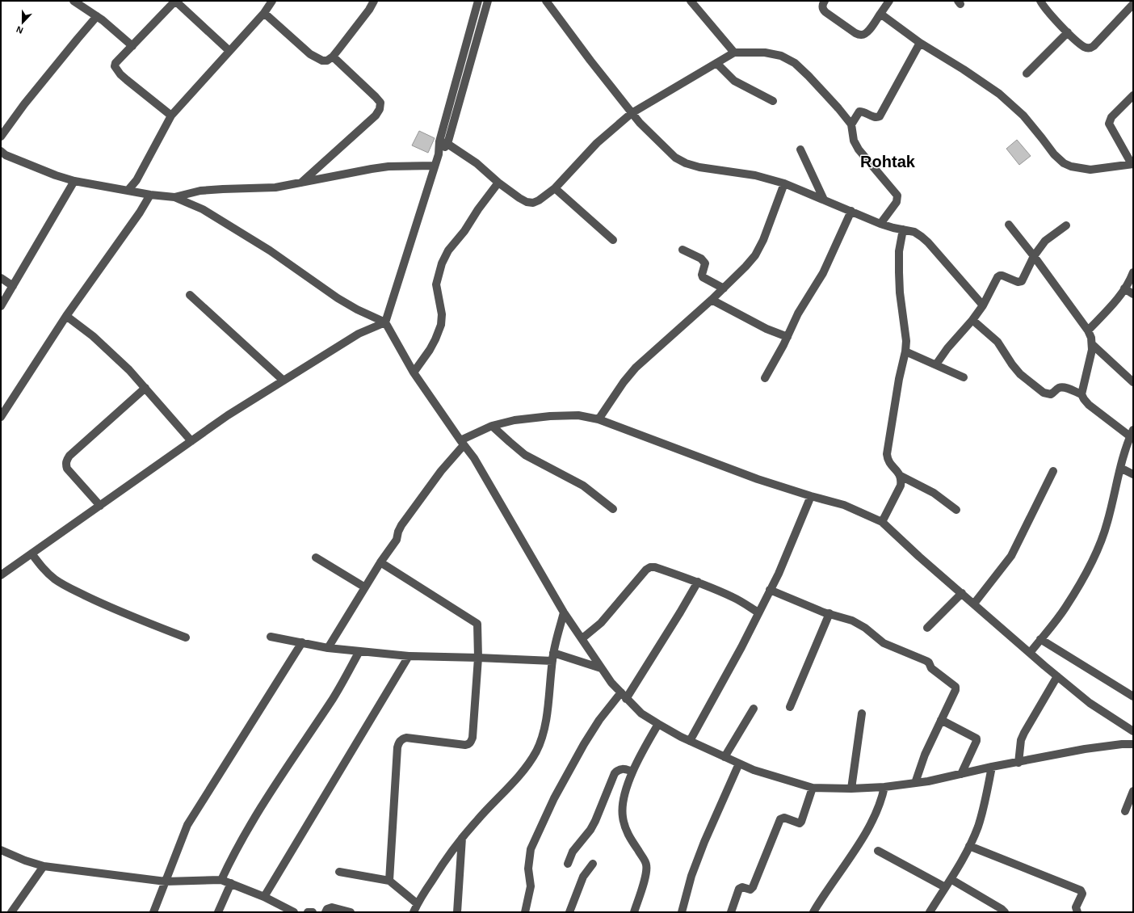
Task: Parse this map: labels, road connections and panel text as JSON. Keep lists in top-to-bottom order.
{
  "districts": ["Rohtak"],
  "north": "bottom"
}
